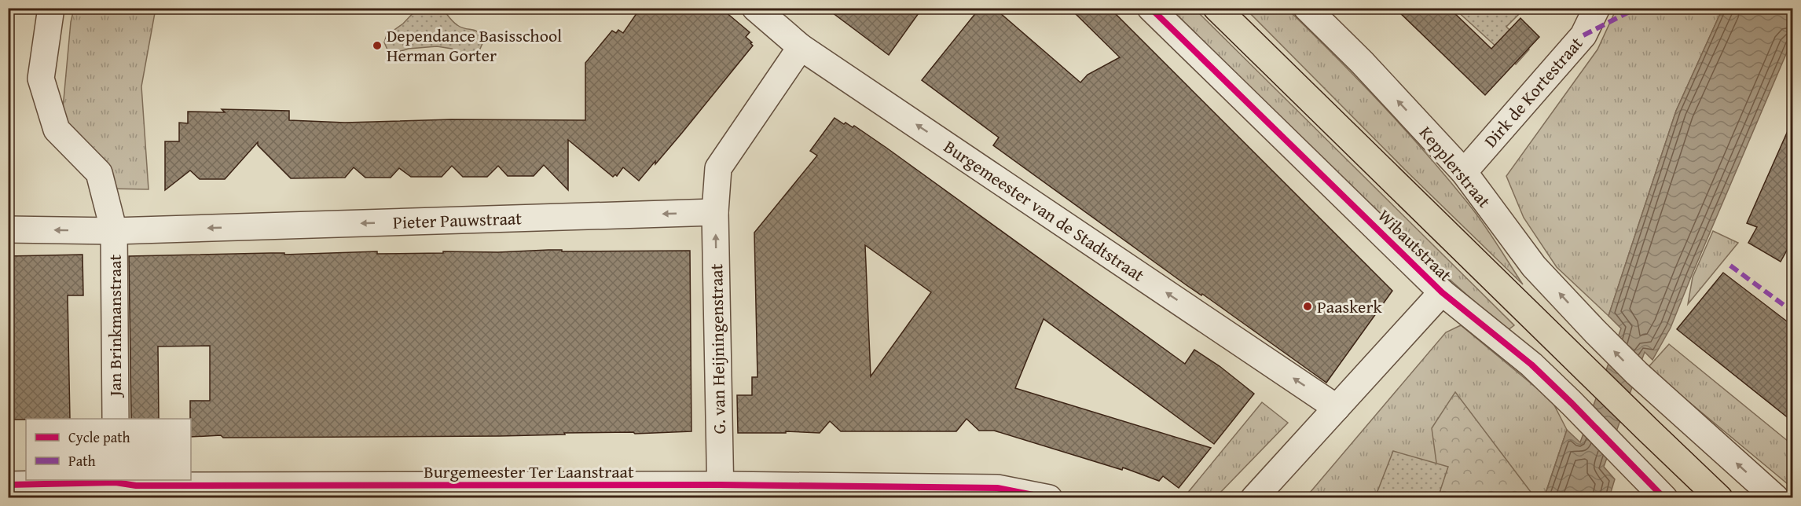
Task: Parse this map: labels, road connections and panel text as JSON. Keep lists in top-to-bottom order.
{
  "streets": {
    "main road": ["Wibautstraat"],
    "street": [
      "Dirk de Kortestraat",
      "Kepplerstraat",
      "Burgemeester van de Stadtstraat",
      "Pieter Pauwstraat",
      "Jan Brinkmanstraat",
      "G. van Heijningenstraat",
      "Burgemeester Ter Laanstraat"
    ]
  },
  "crossings": [
    ["Dirk de Kortestraat", "Kepplerstraat"],
    ["Pieter Pauwstraat", "Jan Brinkmanstraat"],
    ["Pieter Pauwstraat", "G. van Heijningenstraat"],
    ["G. van Heijningenstraat", "Burgemeester Ter Laanstraat"]
  ],
  "one_way": [
    "Kepplerstraat",
    "Burgemeester van de Stadtstraat",
    "Pieter Pauwstraat",
    "G. van Heijningenstraat"
  ],
  "places": ["Dependance Basisschool Herman Gorter", "Paaskerk"],
  "legend": ["Cycle path", "Path"]
}
